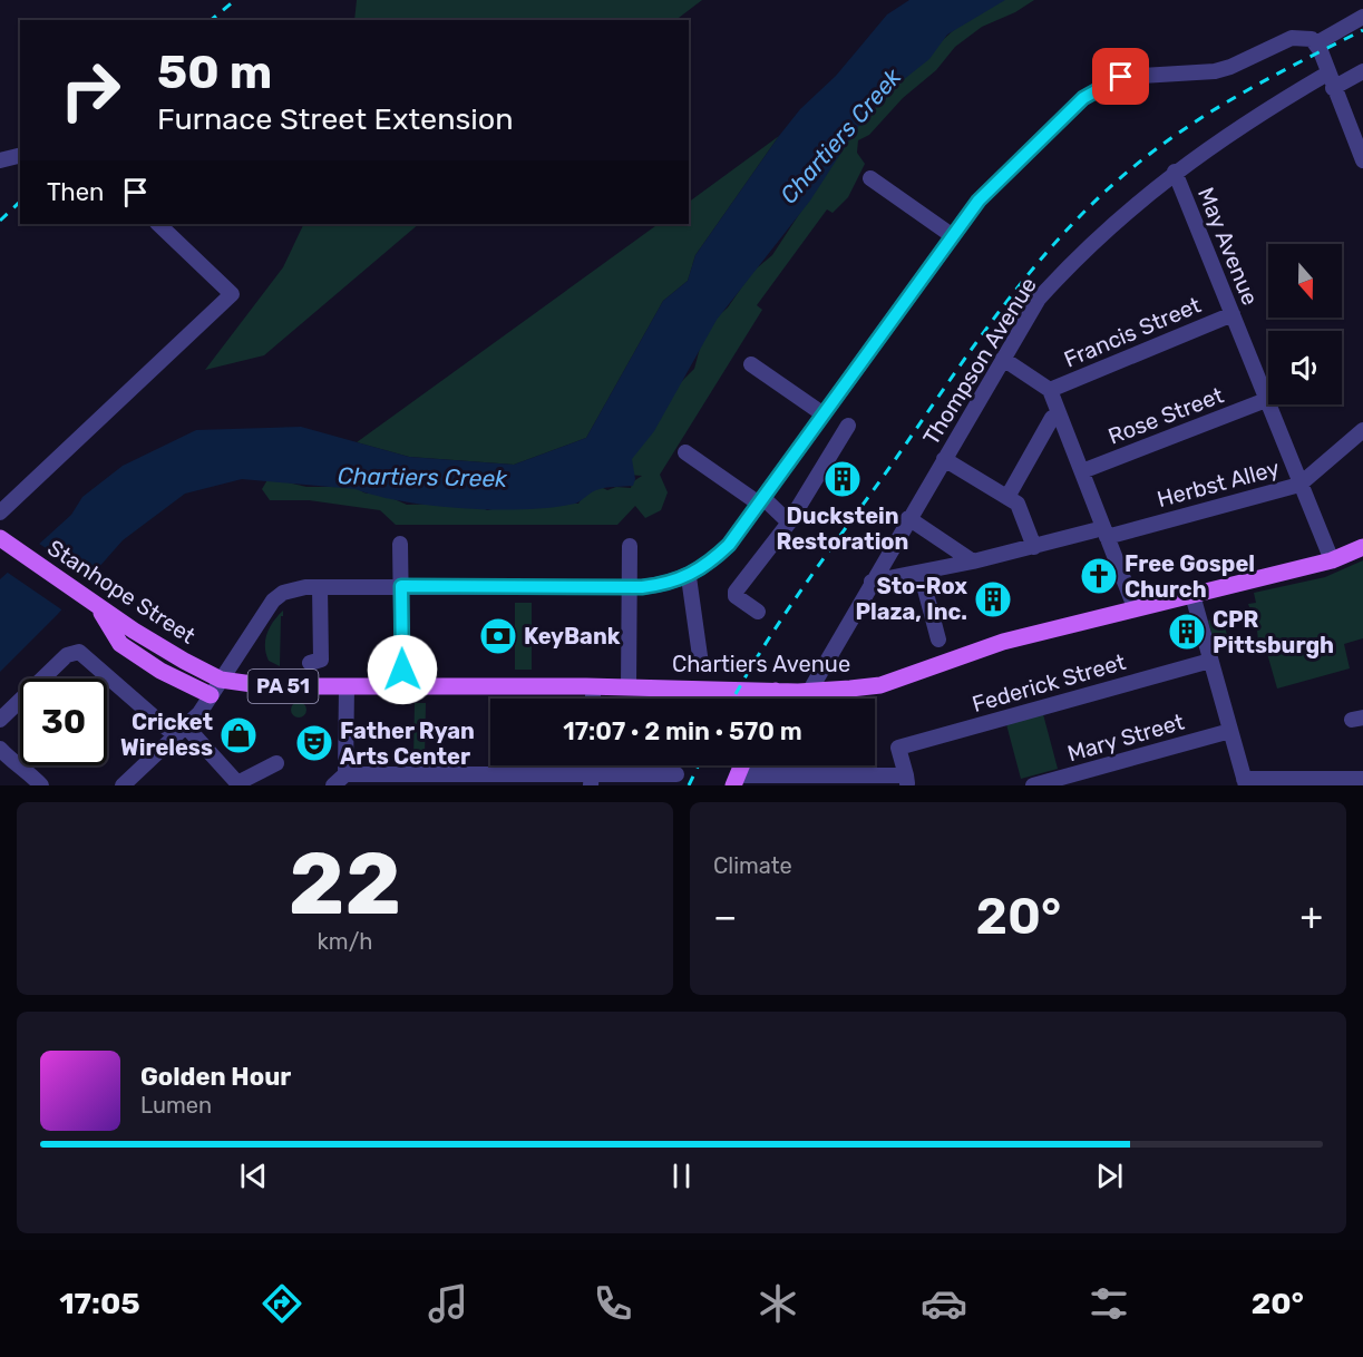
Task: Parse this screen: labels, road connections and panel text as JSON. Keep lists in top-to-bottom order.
{
  "streets": {
    "main road": ["Stanhope Street", "Chartiers Avenue", "PA 51"],
    "street": [
      "May Avenue",
      "Francis Street",
      "Thompson Avenue",
      "Rose Street",
      "Herbst Alley",
      "Federick Street",
      "Mary Street"
    ]
  },
  "crossings": [
    ["May Avenue", "Francis Street"],
    ["May Avenue", "Thompson Avenue"],
    ["May Avenue", "Rose Street"],
    ["May Avenue", "Herbst Alley"],
    ["May Avenue", "Chartiers Avenue"],
    ["Thompson Avenue", "Herbst Alley"],
    ["Thompson Avenue", "Chartiers Avenue"],
    ["Stanhope Street", "Chartiers Avenue"]
  ],
  "water": ["Chartiers Creek"],
  "places": {
    "building": ["Duckstein Restoration", "Sto-Rox Plaza, Inc.", "CPR Pittsburgh"],
    "church": ["Free Gospel Church"],
    "bank": ["KeyBank"],
    "shop": ["Cricket Wireless"],
    "theatre": ["Father Ryan Arts Center"]
  },
  "north": "bottom",
  "page": {
    "turn": ["50 m", "Furnace Street Extension"],
    "then": "Then",
    "limit": "30",
    "trip": "17:07 · 2 min · 570 m",
    "tile": [
      ["22", "km/h"],
      "Climate"
    ],
    "heat": ["−", "20°", "+"],
    "song": ["Golden Hour", "Lumen"],
    "tabs": ["17:05", "20°"]
  }
}
